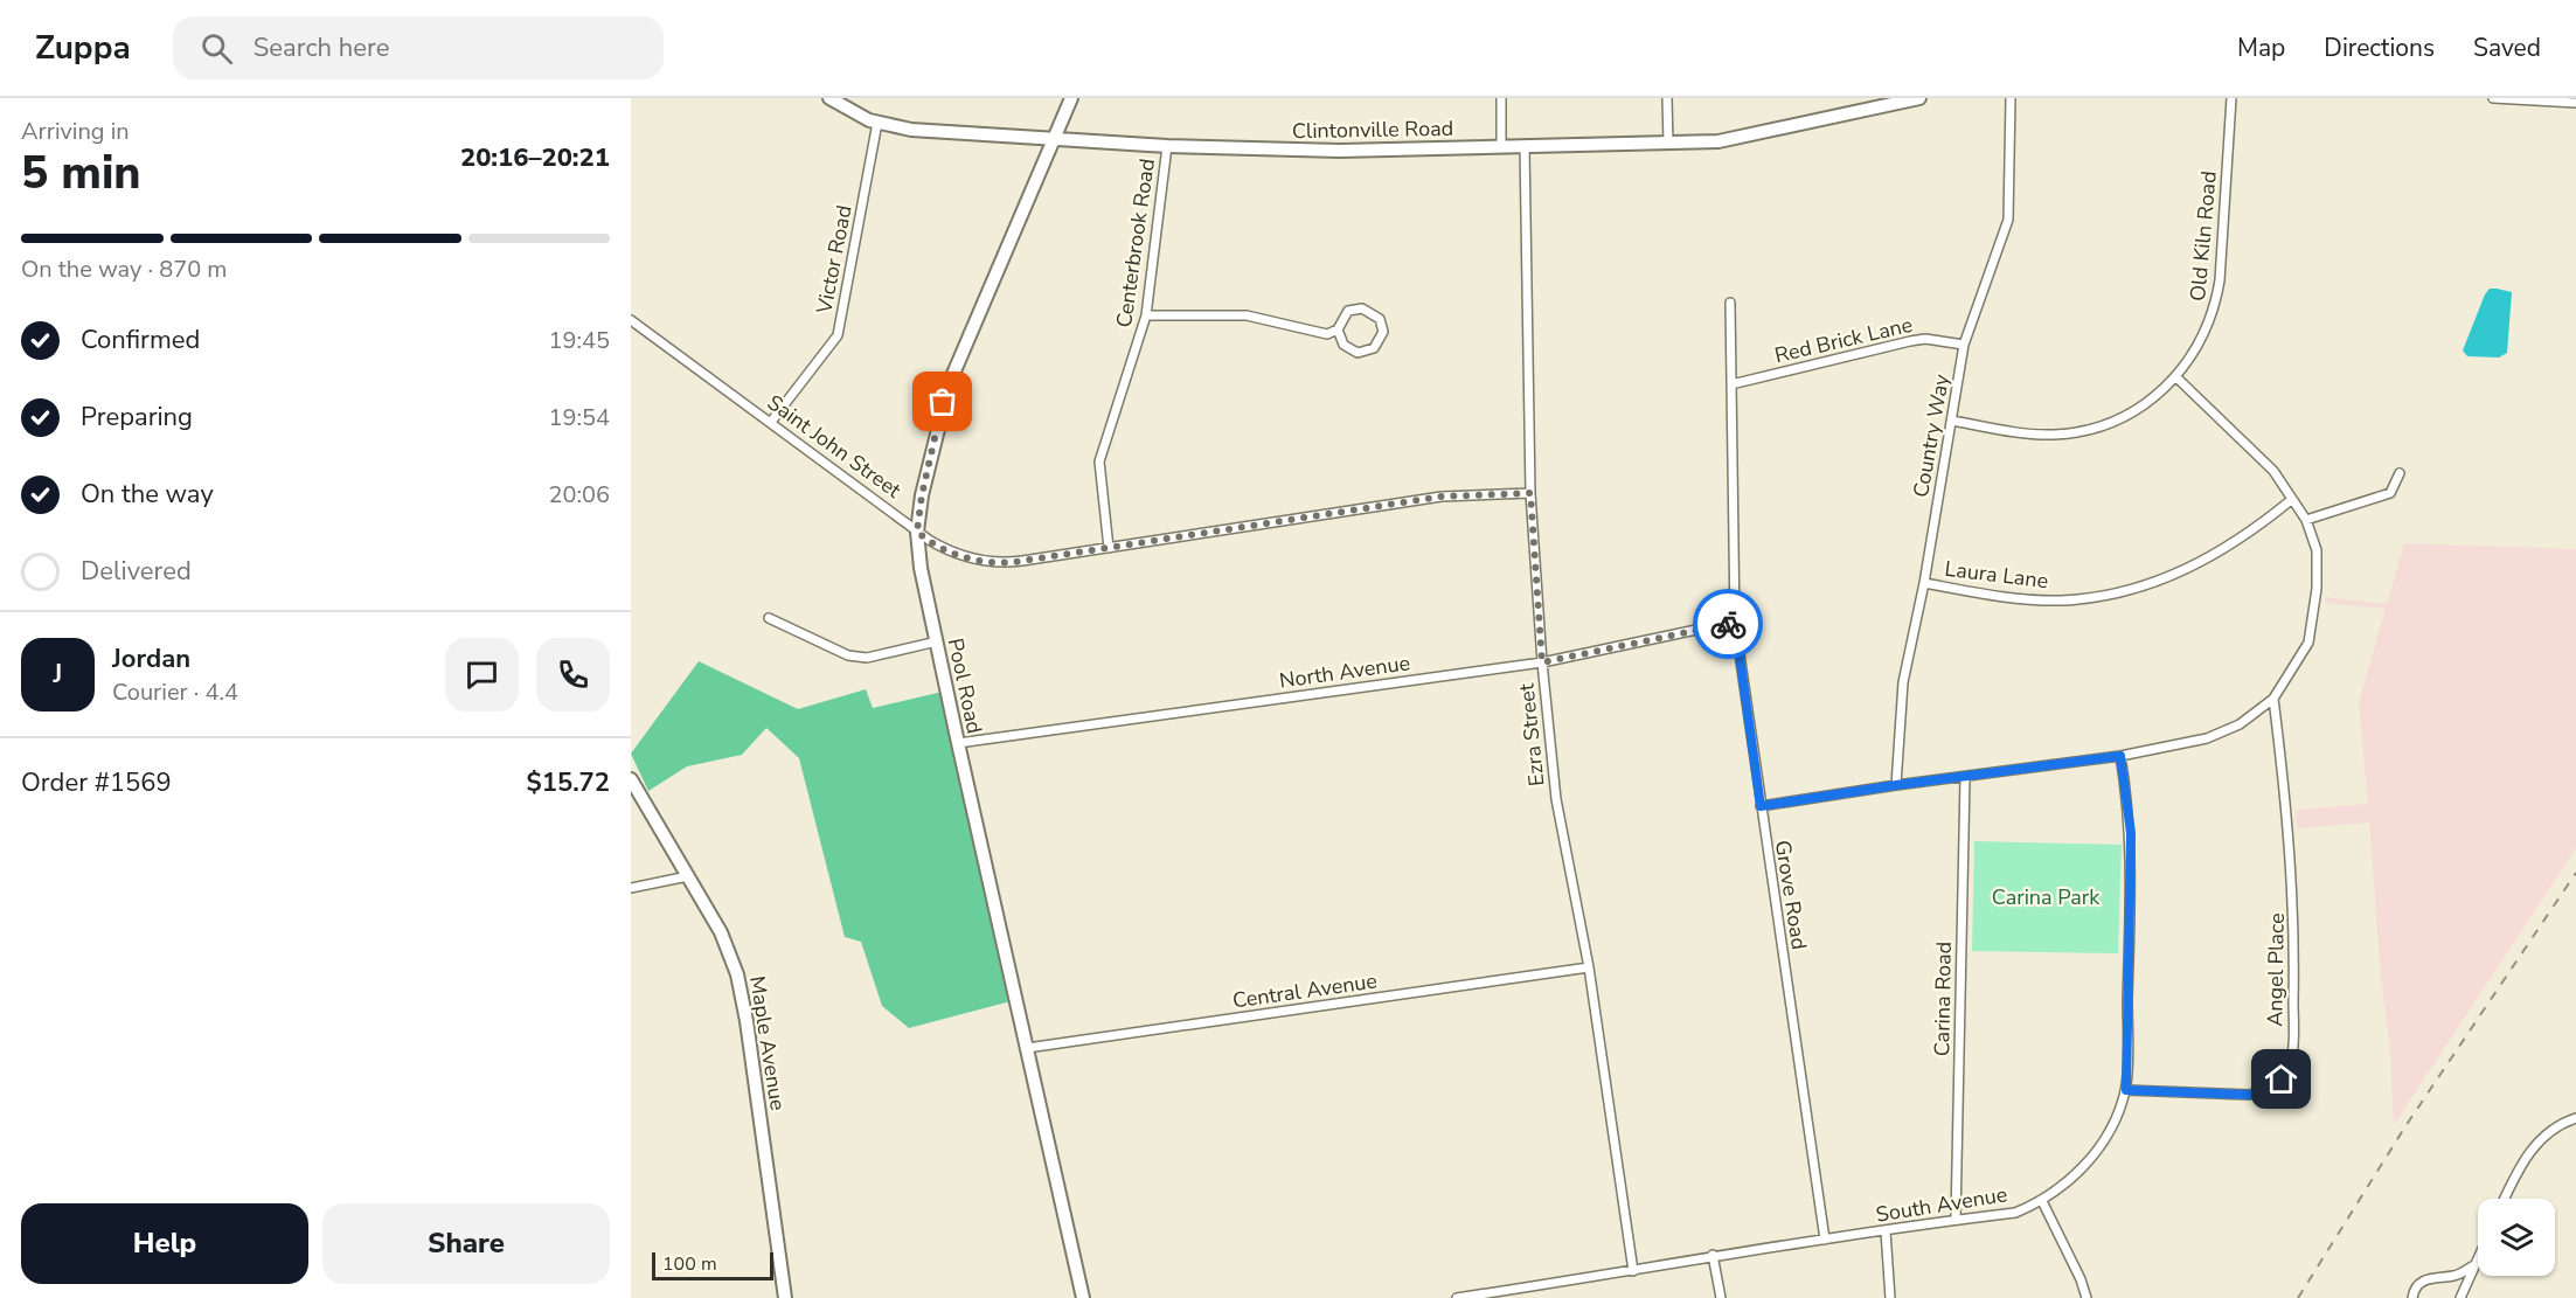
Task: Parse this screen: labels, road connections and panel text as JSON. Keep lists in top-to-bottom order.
{
  "streets": {
    "main road": ["Clintonville Road", "Pool Road", "Maple Avenue"],
    "street": [
      "Old Kiln Road",
      "Centerbrook Road",
      "Victor Road",
      "Red Brick Lane",
      "Country Way",
      "Saint John Street",
      "Laura Lane",
      "North Avenue",
      "Ezra Street",
      "Grove Road",
      "Angel Place",
      "Central Avenue",
      "Carina Road",
      "South Avenue"
    ]
  },
  "crossings": [
    ["Clintonville Road", "Centerbrook Road"],
    ["Clintonville Road", "Victor Road"],
    ["Clintonville Road", "Pool Road"],
    ["Clintonville Road", "Ezra Street"],
    ["Old Kiln Road", "Country Way"],
    ["Centerbrook Road", "Saint John Street"],
    ["Victor Road", "Saint John Street"],
    ["Red Brick Lane", "Country Way"],
    ["Red Brick Lane", "Grove Road"],
    ["Country Way", "Laura Lane"],
    ["Saint John Street", "Pool Road"],
    ["Saint John Street", "Ezra Street"],
    ["North Avenue", "Pool Road"],
    ["North Avenue", "Ezra Street"],
    ["North Avenue", "Grove Road"],
    ["Pool Road", "Central Avenue"],
    ["Ezra Street", "Central Avenue"],
    ["Ezra Street", "South Avenue"],
    ["Grove Road", "South Avenue"],
    ["Angel Place", "South Avenue"],
    ["Carina Road", "South Avenue"]
  ],
  "parks": ["Carina Park"],
  "scale_bar": "100 m",
  "page": {
    "header": "Zuppa",
    "search": "Search here",
    "nav": ["Map", "Directions", "Saved"],
    "heading": ["5 min", "Arriving in", "20:16–20:21"],
    "panel": [
      "Jordan",
      "Courier · 4.4",
      "Order #1569",
      "$15.72"
    ],
    "bar": "On the way · 870 m",
    "list": [
      ["Confirmed", "19:45"],
      ["Preparing", "19:54"],
      ["On the way", "20:06"],
      "Delivered"
    ],
    "round": "J",
    "buttons": ["Help", "Share"],
    "scale": "100 m"
  }
}
